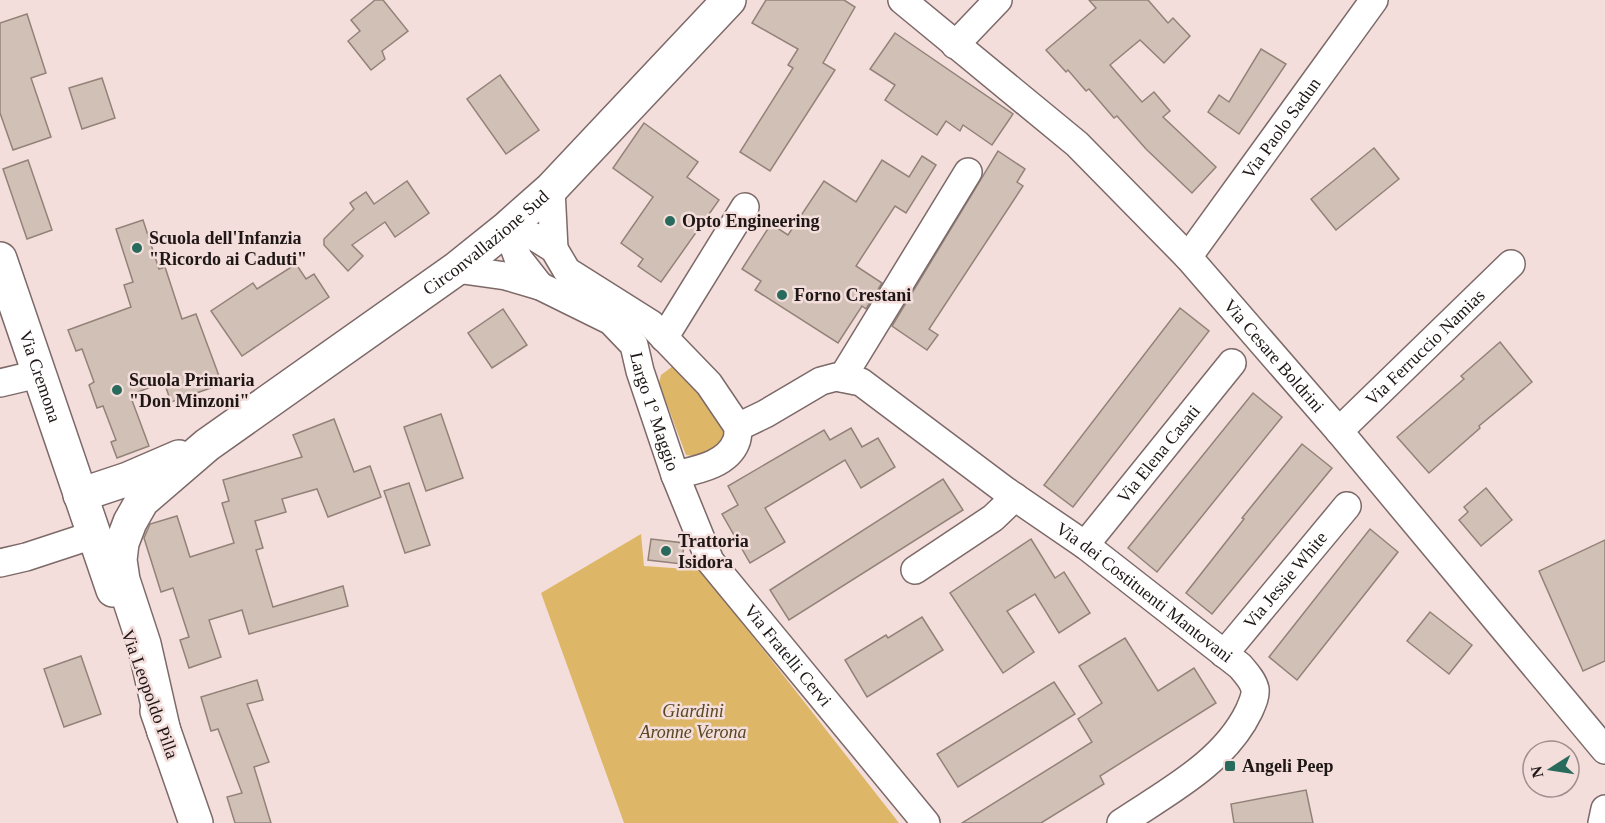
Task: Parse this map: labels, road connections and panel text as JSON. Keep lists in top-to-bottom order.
{
  "streets": {
    "main road": ["Circonvallazione Sud", "Via Cremona", "Via Leopoldo Pilla"],
    "street": [
      "Via Paolo Sadun",
      "Via Ferruccio Namias",
      "Via Cesare Boldrini",
      "Largo 1° Maggio",
      "Via Elena Casati",
      "Via Jessie White",
      "Via dei Costituenti Mantovani",
      "Via Fratelli Cervi"
    ]
  },
  "crossings": [
    ["Via Paolo Sadun", "Via Cesare Boldrini"],
    ["Circonvallazione Sud", "Via Cremona"],
    ["Circonvallazione Sud", "Largo 1° Maggio"],
    ["Circonvallazione Sud", "Via Leopoldo Pilla"],
    ["Via Ferruccio Namias", "Via Cesare Boldrini"],
    ["Via Cremona", "Via Leopoldo Pilla"],
    ["Largo 1° Maggio", "Via Fratelli Cervi"],
    ["Via Elena Casati", "Via dei Costituenti Mantovani"],
    ["Via Jessie White", "Via dei Costituenti Mantovani"]
  ],
  "parks": ["Giardini Aronne Verona"],
  "places": {
    "other": [
      "Opto Engineering",
      "Scuola dell'Infanzia \"Ricordo ai Caduti\"",
      "Forno Crestani",
      "Scuola Primaria \"Don Minzoni\"",
      "Trattoria Isidora"
    ],
    "transit": ["Angeli Peep"]
  },
  "north": "left"
}
